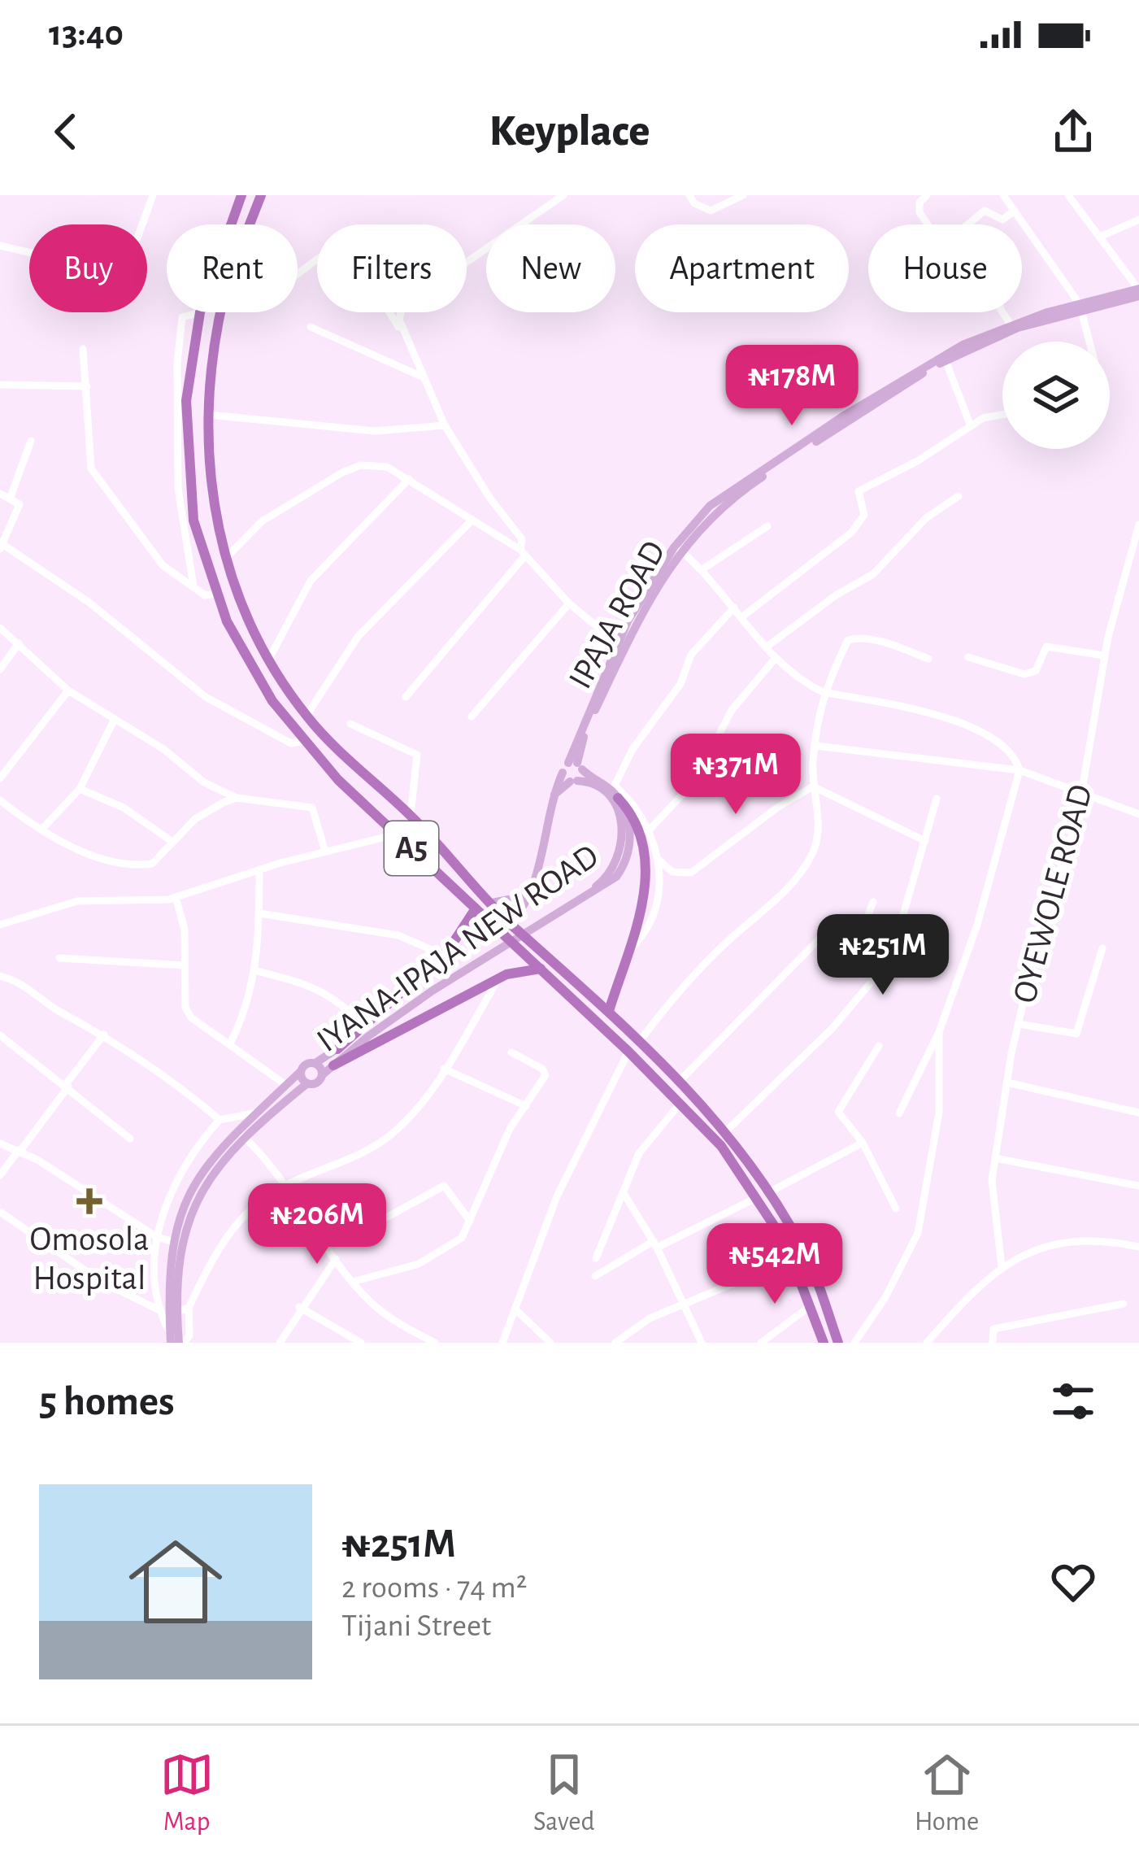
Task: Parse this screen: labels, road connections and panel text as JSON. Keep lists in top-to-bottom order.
{
  "streets": {
    "highway": ["A5"],
    "main road": ["IPAJA ROAD", "IYANA-IPAJA NEW ROAD"],
    "street": ["OYEWOLE ROAD"]
  },
  "crossings": [
    ["IPAJA ROAD", "A5"],
    ["IPAJA ROAD", "IYANA-IPAJA NEW ROAD"]
  ],
  "places": {
    "health": ["Omosola Hospital"]
  },
  "page": {
    "status": "13:40",
    "header": "Keyplace",
    "chip": [
      "Buy",
      "Rent",
      "Filters",
      "New",
      "Apartment",
      "House"
    ],
    "price": [
      "₦178M",
      "₦371M",
      "₦251M",
      "₦206M",
      "₦542M"
    ],
    "heading": "5 homes",
    "list": [
      {
        "name": "₦251M",
        "note": "2 rooms · 74 m² · Tijani Street"
      }
    ],
    "tabs": ["Map", "Saved", "Home"]
  }
}
